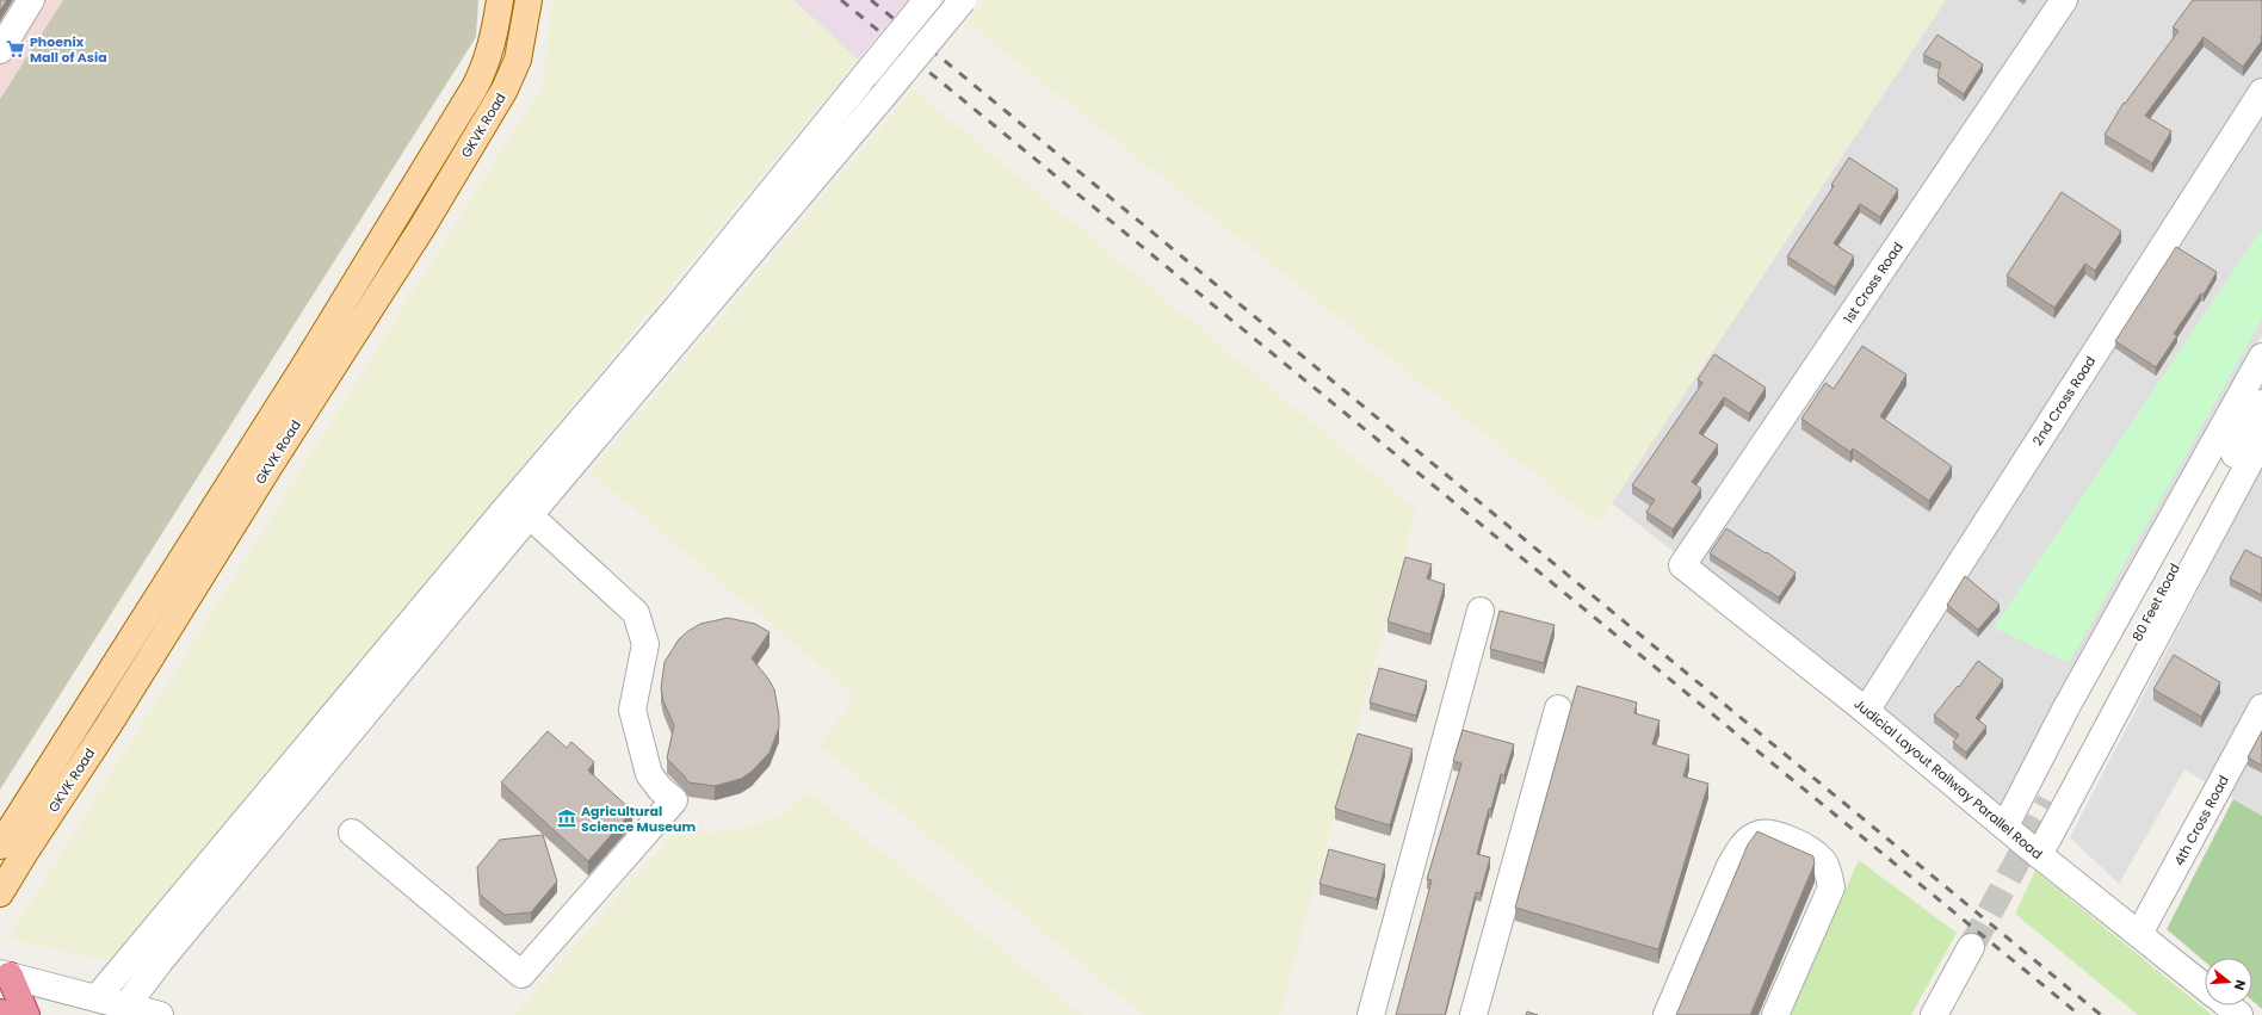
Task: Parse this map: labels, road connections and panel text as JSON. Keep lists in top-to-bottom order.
{
  "streets": {
    "main road": ["GKVK Road"],
    "street": [
      "1st Cross Road",
      "2nd Cross Road",
      "80 Feet Road",
      "Judicial Layout Railway Parallel Road",
      "4th Cross Road"
    ]
  },
  "crossings": [
    ["1st Cross Road", "Judicial Layout Railway Parallel Road"],
    ["2nd Cross Road", "Judicial Layout Railway Parallel Road"],
    ["Judicial Layout Railway Parallel Road", "4th Cross Road"]
  ],
  "places": {
    "supermarket": ["Phoenix Mall of Asia"],
    "museum": ["Agricultural Science Museum"]
  },
  "north": "right"
}
